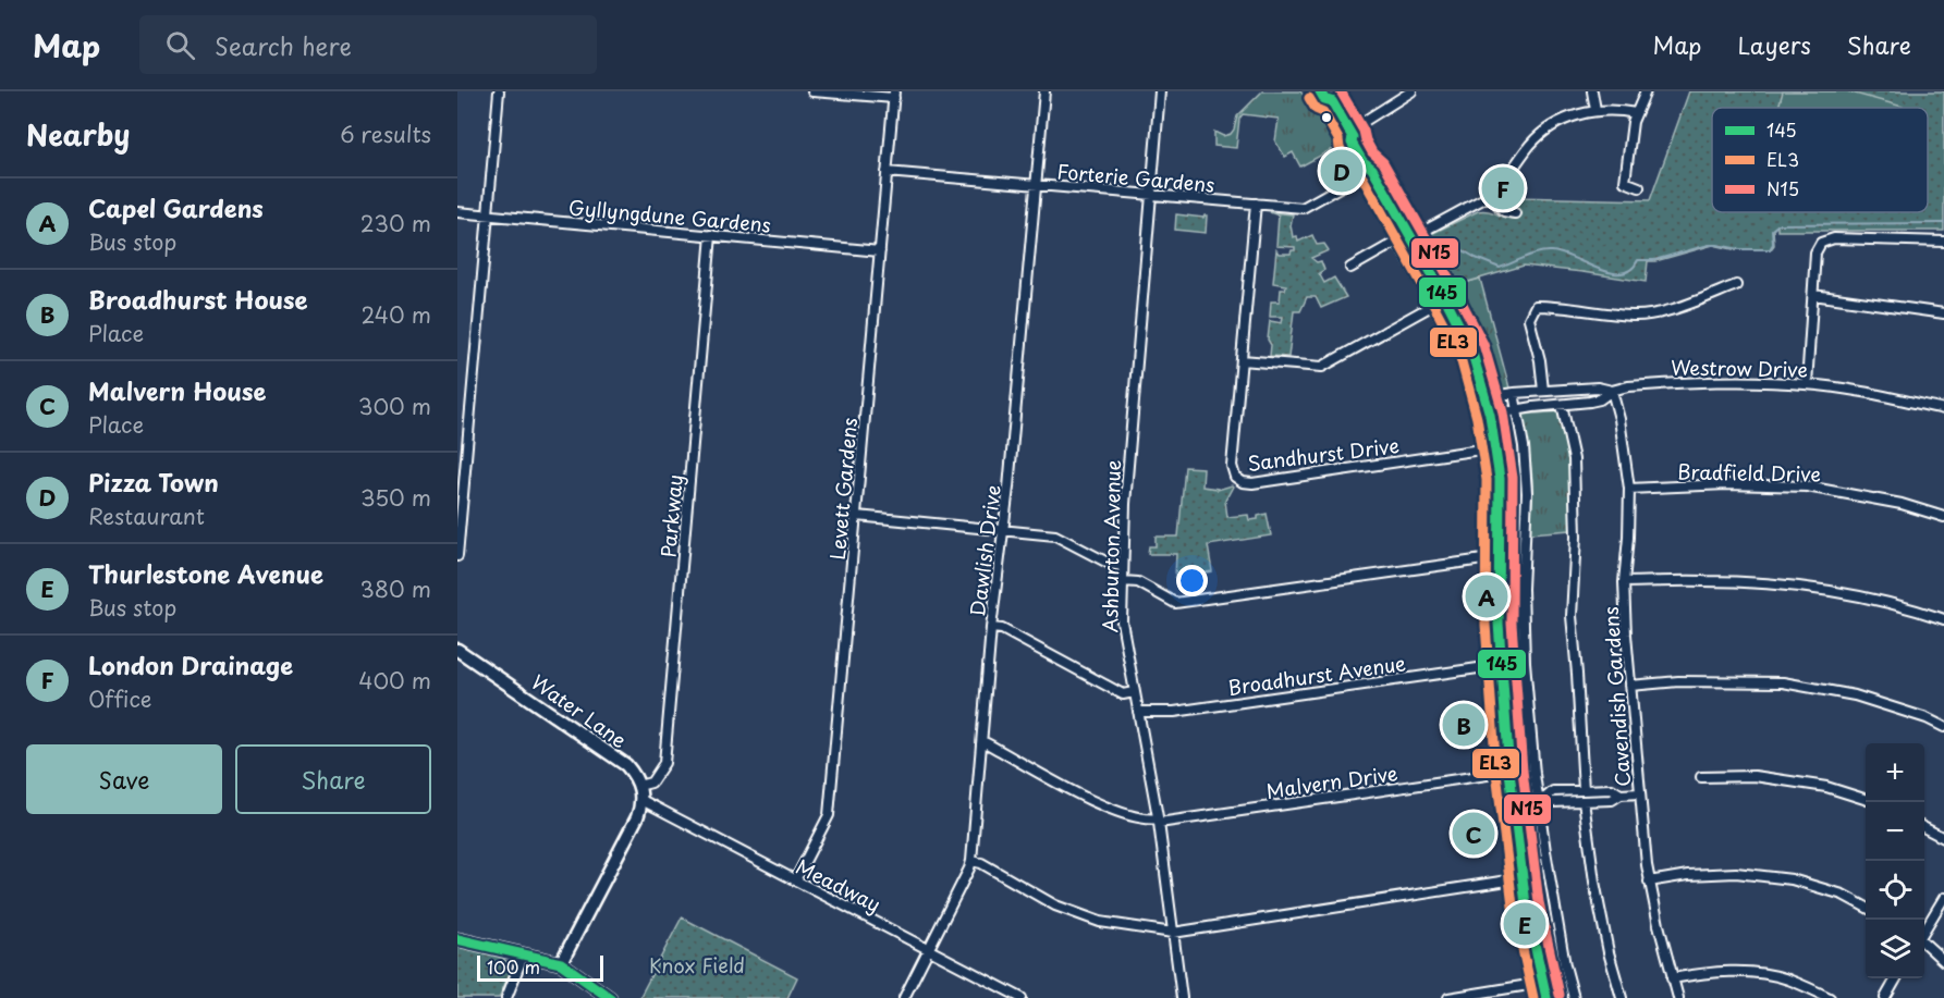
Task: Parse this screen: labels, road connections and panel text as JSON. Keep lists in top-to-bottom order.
{
  "streets": {
    "street": [
      "Forterie Gardens",
      "Gyllyngdune Gardens",
      "Westrow Drive",
      "Sandhurst Drive",
      "Bradfield Drive",
      "Levett Gardens",
      "Parkway",
      "Ashburton Avenue",
      "Dawlish Drive",
      "Broadhurst Avenue",
      "Cavendish Gardens",
      "Water Lane",
      "Malvern Drive",
      "Meadway"
    ]
  },
  "crossings": [
    ["Forterie Gardens", "Sandhurst Drive"],
    ["Forterie Gardens", "Levett Gardens"],
    ["Forterie Gardens", "Ashburton Avenue"],
    ["Forterie Gardens", "Dawlish Drive"],
    ["Gyllyngdune Gardens", "Levett Gardens"],
    ["Gyllyngdune Gardens", "Parkway"],
    ["Westrow Drive", "Cavendish Gardens"],
    ["Bradfield Drive", "Cavendish Gardens"],
    ["Levett Gardens", "Meadway"],
    ["Parkway", "Water Lane"],
    ["Ashburton Avenue", "Broadhurst Avenue"],
    ["Ashburton Avenue", "Malvern Drive"],
    ["Dawlish Drive", "Malvern Drive"],
    ["Dawlish Drive", "Meadway"],
    ["Water Lane", "Meadway"]
  ],
  "parks": ["Knox Field"],
  "lines": ["transit line 145", "transit line N15", "transit line EL3"],
  "legend": ["145", "EL3", "N15"],
  "scale_bar": "100 m",
  "page": {
    "header": "Map",
    "search": "Search here",
    "nav": ["Map", "Layers", "Share"],
    "heading": ["Nearby", "6 results"],
    "pins": [
      "D",
      "F",
      "A",
      "B",
      "C",
      "E"
    ],
    "list": [
      {
        "mark": "A",
        "name": "Capel Gardens",
        "note": "Bus stop",
        "value": "230 m"
      },
      {
        "mark": "B",
        "name": "Broadhurst House",
        "note": "Place",
        "value": "240 m"
      },
      {
        "mark": "C",
        "name": "Malvern House",
        "note": "Place",
        "value": "300 m"
      },
      {
        "mark": "D",
        "name": "Pizza Town",
        "note": "Restaurant",
        "value": "350 m"
      },
      {
        "mark": "E",
        "name": "Thurlestone Avenue",
        "note": "Bus stop",
        "value": "380 m"
      },
      {
        "mark": "F",
        "name": "London Drainage",
        "note": "Office",
        "value": "400 m"
      }
    ],
    "buttons": ["Save", "Share"],
    "map_buttons": ["+", "−"],
    "scale": "100 m"
  }
}
